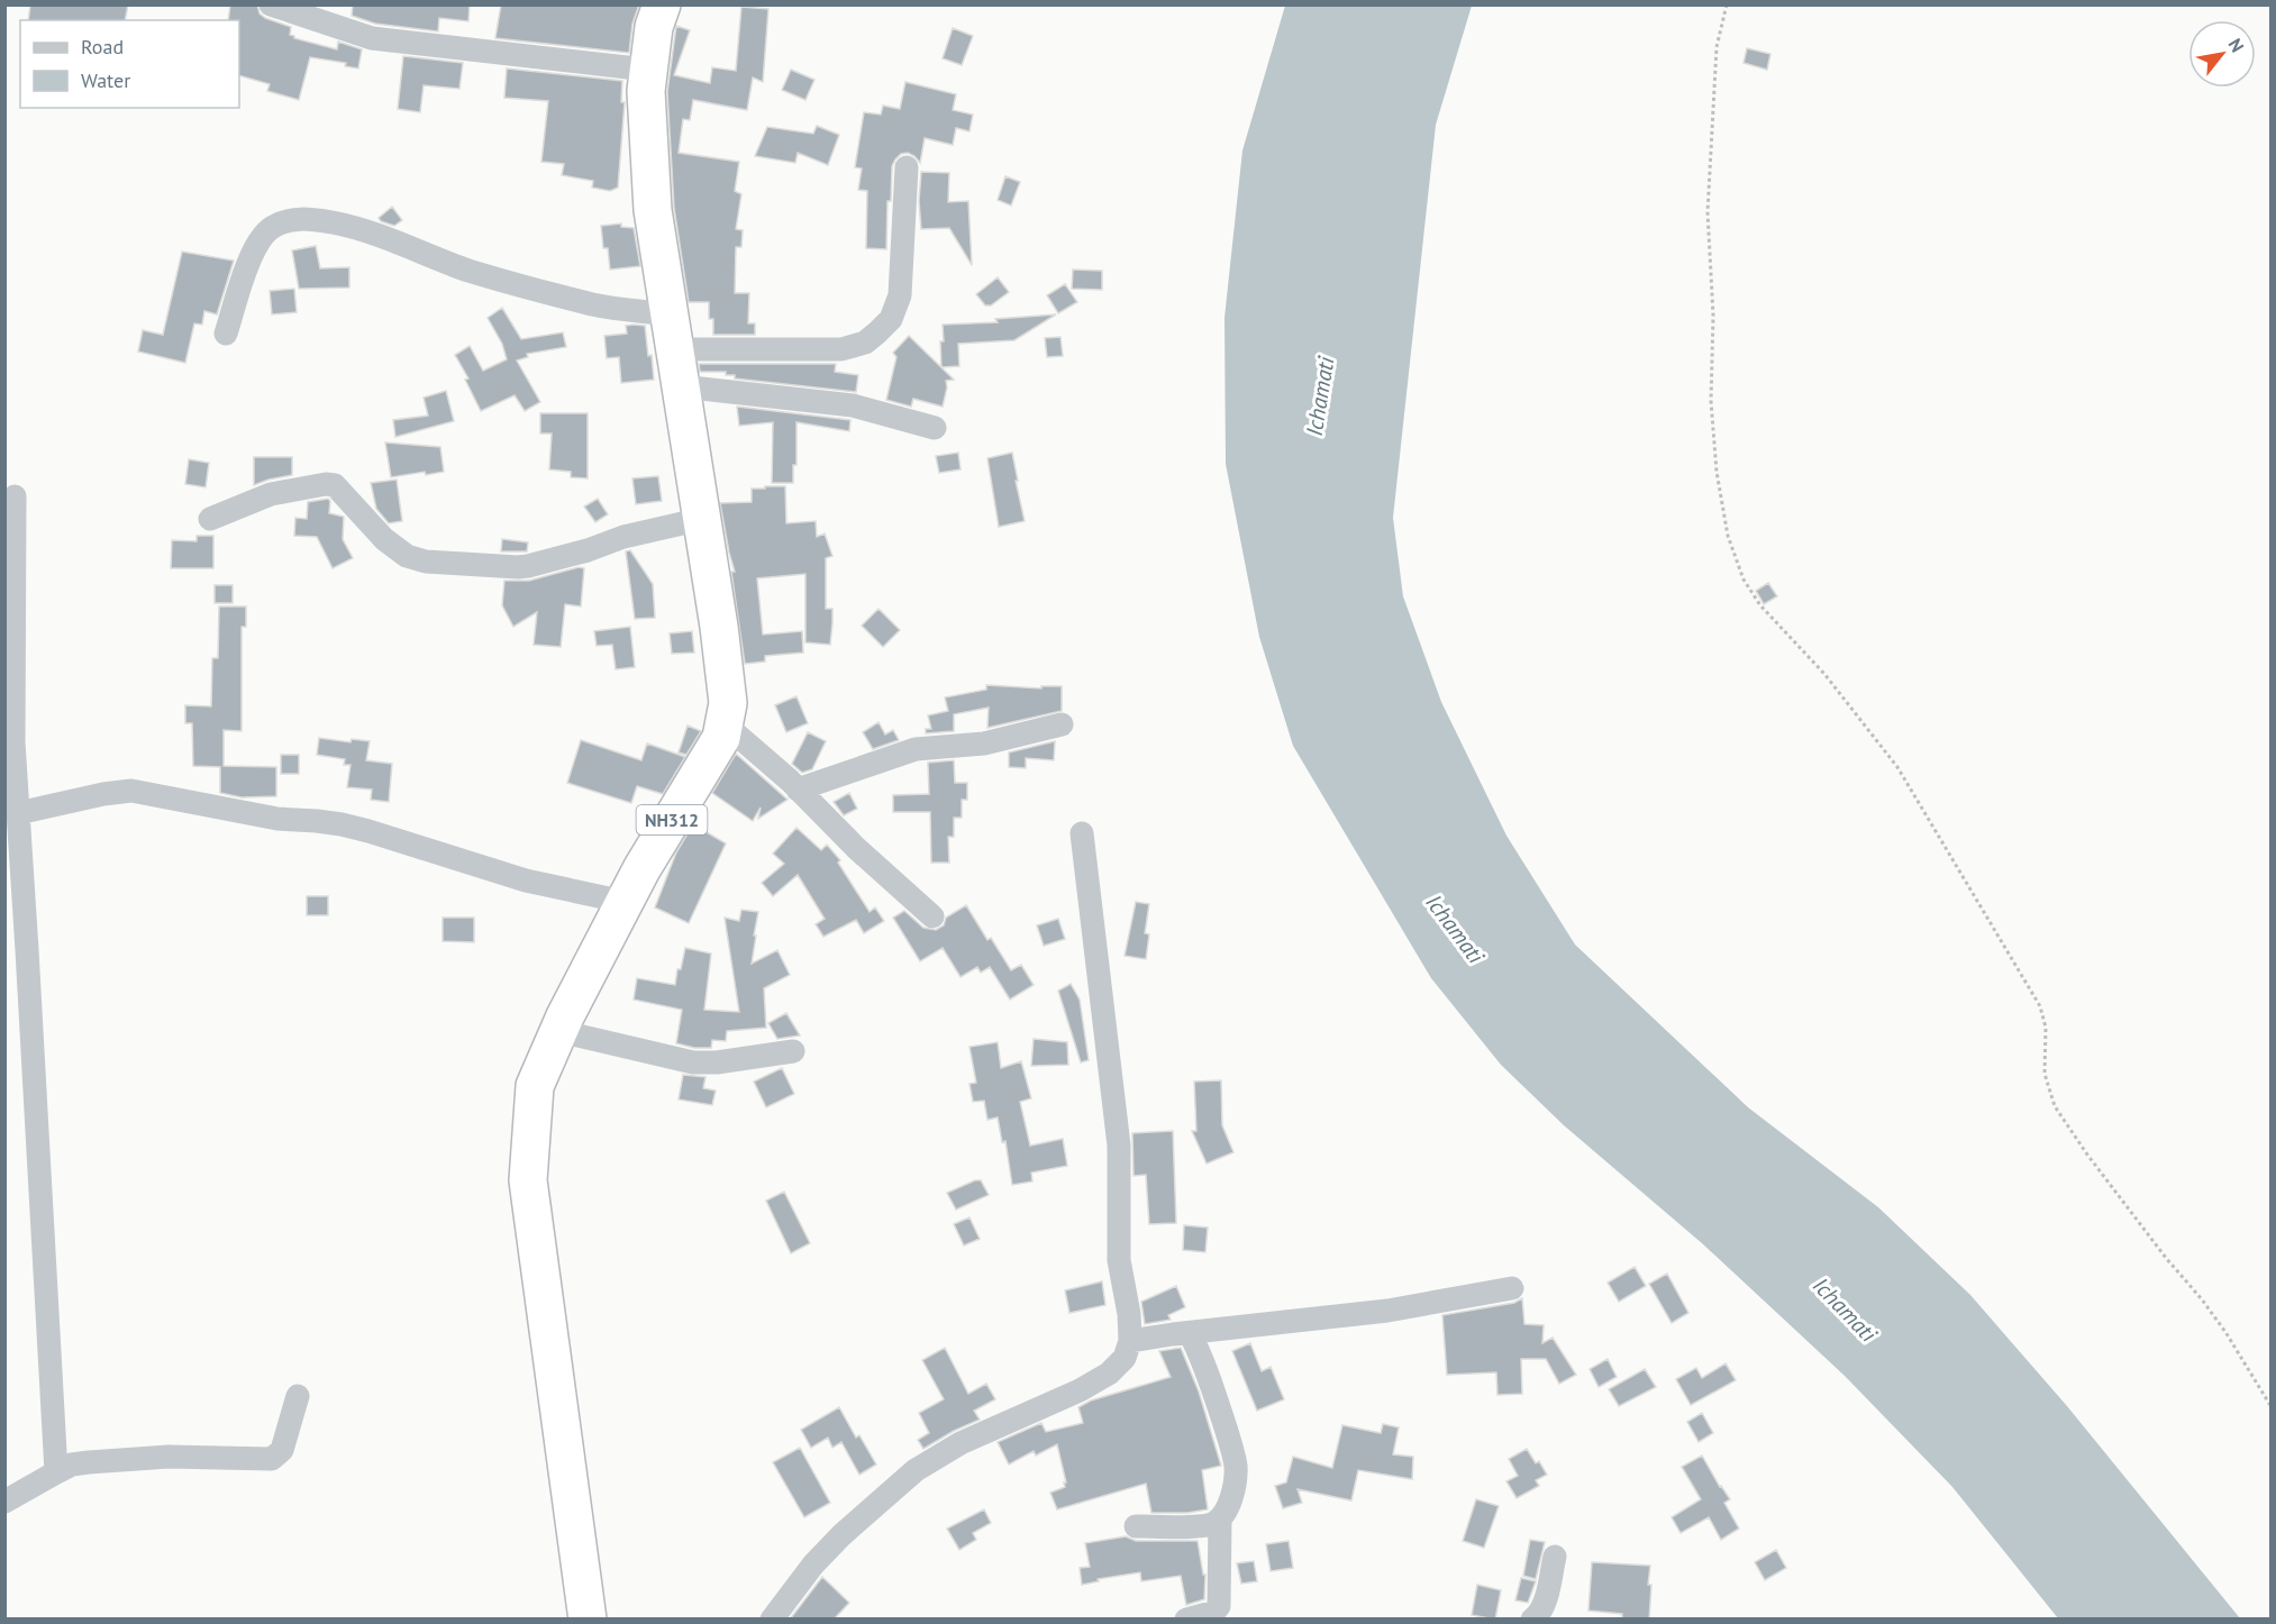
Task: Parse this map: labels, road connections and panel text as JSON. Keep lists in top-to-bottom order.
{
  "streets": {
    "highway": ["NH312"]
  },
  "water": ["Ichamati"],
  "legend": ["Road", "Water"],
  "north": "top right"
}
